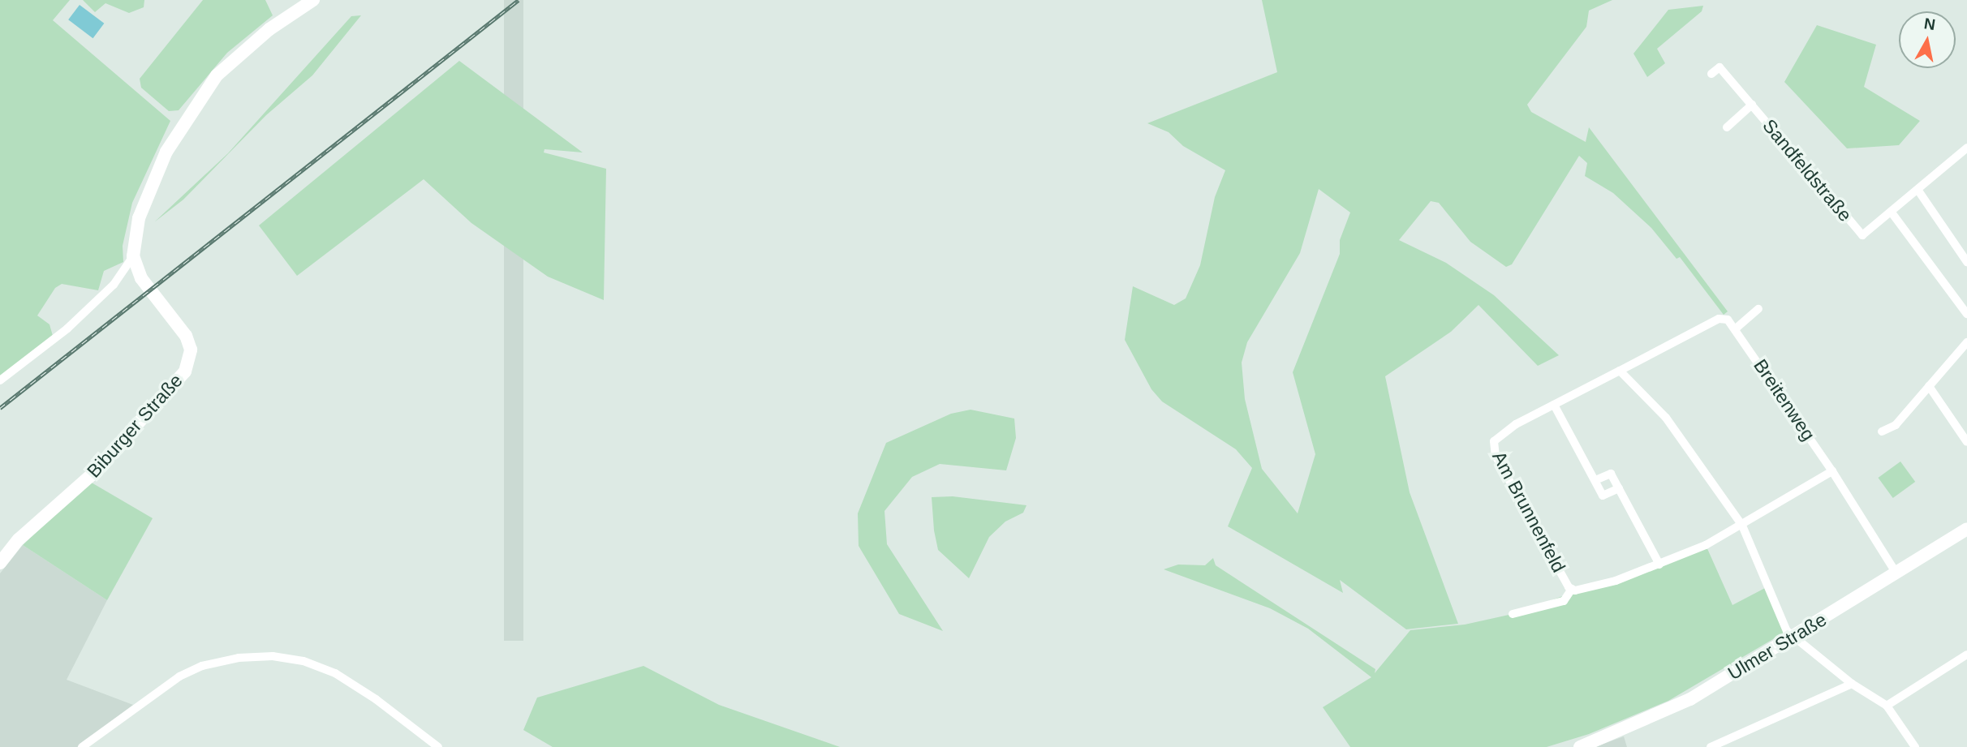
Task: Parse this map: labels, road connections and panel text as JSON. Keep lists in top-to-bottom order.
{
  "streets": {
    "street": [
      "Sandfeldstraße",
      "Breitenweg",
      "Biburger Straße",
      "Am Brunnenfeld",
      "Ulmer Straße"
    ]
  },
  "crossings": [
    ["Breitenweg", "Am Brunnenfeld"],
    ["Breitenweg", "Ulmer Straße"]
  ],
  "north": "top"
}
